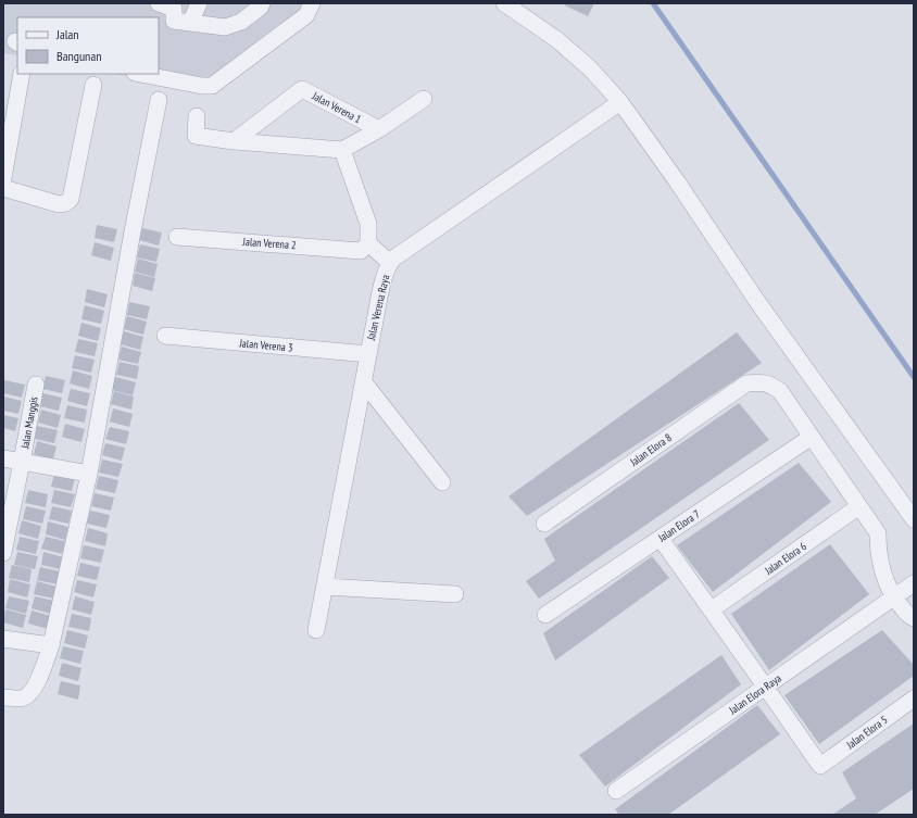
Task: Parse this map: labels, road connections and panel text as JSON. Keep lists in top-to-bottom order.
{
  "streets": {
    "street": [
      "Jalan Verena 1",
      "Jalan Verena 2",
      "Jalan Verena Raya",
      "Jalan Verena 3",
      "Jalan Manggis",
      "Jalan Elora 8",
      "Jalan Elora 7",
      "Jalan Elora 6",
      "Jalan Elora Raya",
      "Jalan Elora 5"
    ]
  },
  "crossings": [
    ["Jalan Verena Raya", "Jalan Verena 3"],
    ["Jalan Elora 8", "Jalan Elora 7"],
    ["Jalan Elora Raya", "Jalan Elora 5"]
  ],
  "legend": ["Jalan", "Bangunan"]
}
